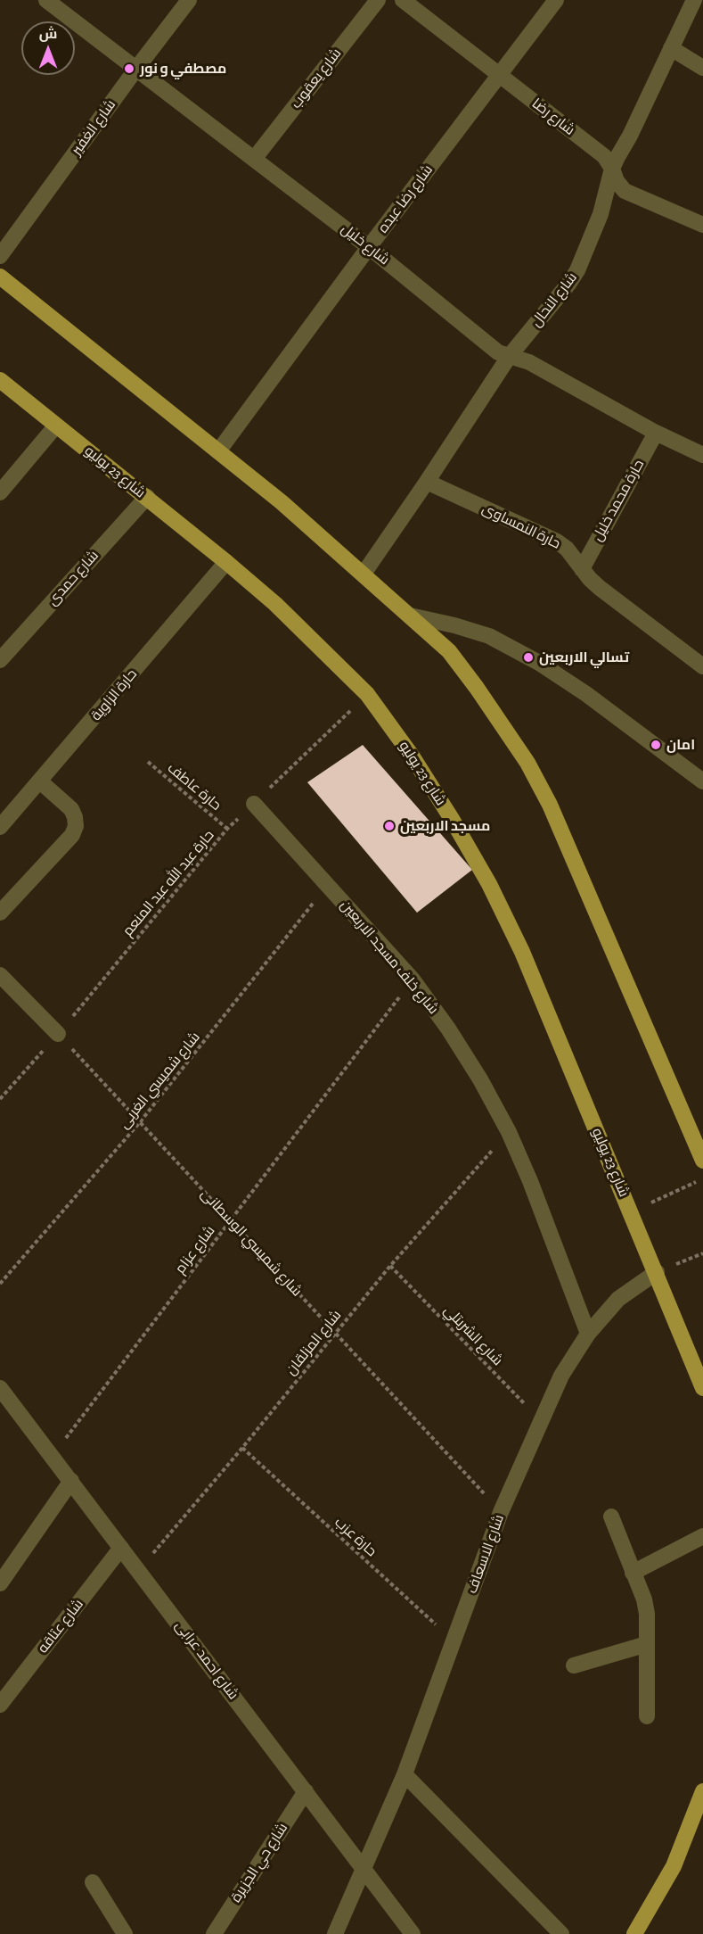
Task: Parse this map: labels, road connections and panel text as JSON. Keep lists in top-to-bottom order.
{
  "streets": {
    "main road": ["شارع 23 يوليو"],
    "street": [
      "شارع يعقوب",
      "شارع رضا",
      "شارع الغفير",
      "شارع رضا عبده",
      "شارع خليل",
      "شارع النحال",
      "حارة محمد خليل",
      "حارة النمساوى",
      "شارع حمدى",
      "حارة الزاوية",
      "شارع خلف مسجد الاربعين",
      "شارع الاسعاف",
      "شارع عتاقه",
      "شارع احمد عرابى",
      "شارع حي الجزيرة"
    ],
    "path": [
      "حارة عاطف",
      "حارة عبد الله عبد المنعم",
      "شارع شميسي الغربى",
      "شارع شميسي الوسطانى",
      "شارع عزام",
      "شارع الشربتلي",
      "شارع المزلقان",
      "حارة عزب"
    ]
  },
  "crossings": [
    ["شارع يعقوب", "شارع خليل"],
    ["شارع رضا", "شارع رضا عبده"],
    ["شارع رضا", "شارع النحال"],
    ["شارع الغفير", "شارع خليل"],
    ["شارع رضا عبده", "شارع خليل"],
    ["شارع خليل", "شارع النحال"],
    ["شارع خليل", "حارة محمد خليل"],
    ["شارع النحال", "حارة النمساوى"],
    ["شارع 23 يوليو", "شارع حمدى"],
    ["شارع 23 يوليو", "حارة الزاوية"],
    ["شارع 23 يوليو", "حارة عبد الله عبد المنعم"],
    ["شارع 23 يوليو", "شارع الاسعاف"],
    ["حارة محمد خليل", "حارة النمساوى"],
    ["حارة عاطف", "حارة عبد الله عبد المنعم"],
    ["حارة عبد الله عبد المنعم", "شارع خلف مسجد الاربعين"],
    ["حارة عبد الله عبد المنعم", "شارع شميسي الوسطانى"],
    ["شارع خلف مسجد الاربعين", "شارع شميسي الغربى"],
    ["شارع خلف مسجد الاربعين", "شارع عزام"],
    ["شارع خلف مسجد الاربعين", "شارع المزلقان"],
    ["شارع خلف مسجد الاربعين", "شارع الاسعاف"],
    ["شارع شميسي الغربى", "شارع شميسي الوسطانى"],
    ["شارع شميسي الوسطانى", "شارع عزام"],
    ["شارع شميسي الوسطانى", "شارع المزلقان"],
    ["شارع شميسي الوسطانى", "شارع الاسعاف"],
    ["شارع عزام", "شارع احمد عرابى"],
    ["شارع الشربتلي", "شارع المزلقان"],
    ["شارع الشربتلي", "شارع الاسعاف"],
    ["شارع المزلقان", "حارة عزب"],
    ["شارع المزلقان", "شارع احمد عرابى"],
    ["حارة عزب", "شارع الاسعاف"],
    ["شارع الاسعاف", "شارع احمد عرابى"],
    ["شارع عتاقه", "شارع احمد عرابى"],
    ["شارع احمد عرابى", "شارع حي الجزيرة"]
  ],
  "places": [
    "مصطفي و نور",
    "تسالي الاربعين",
    "امان",
    "مسجد الاربعين"
  ],
  "north": "top"
}
